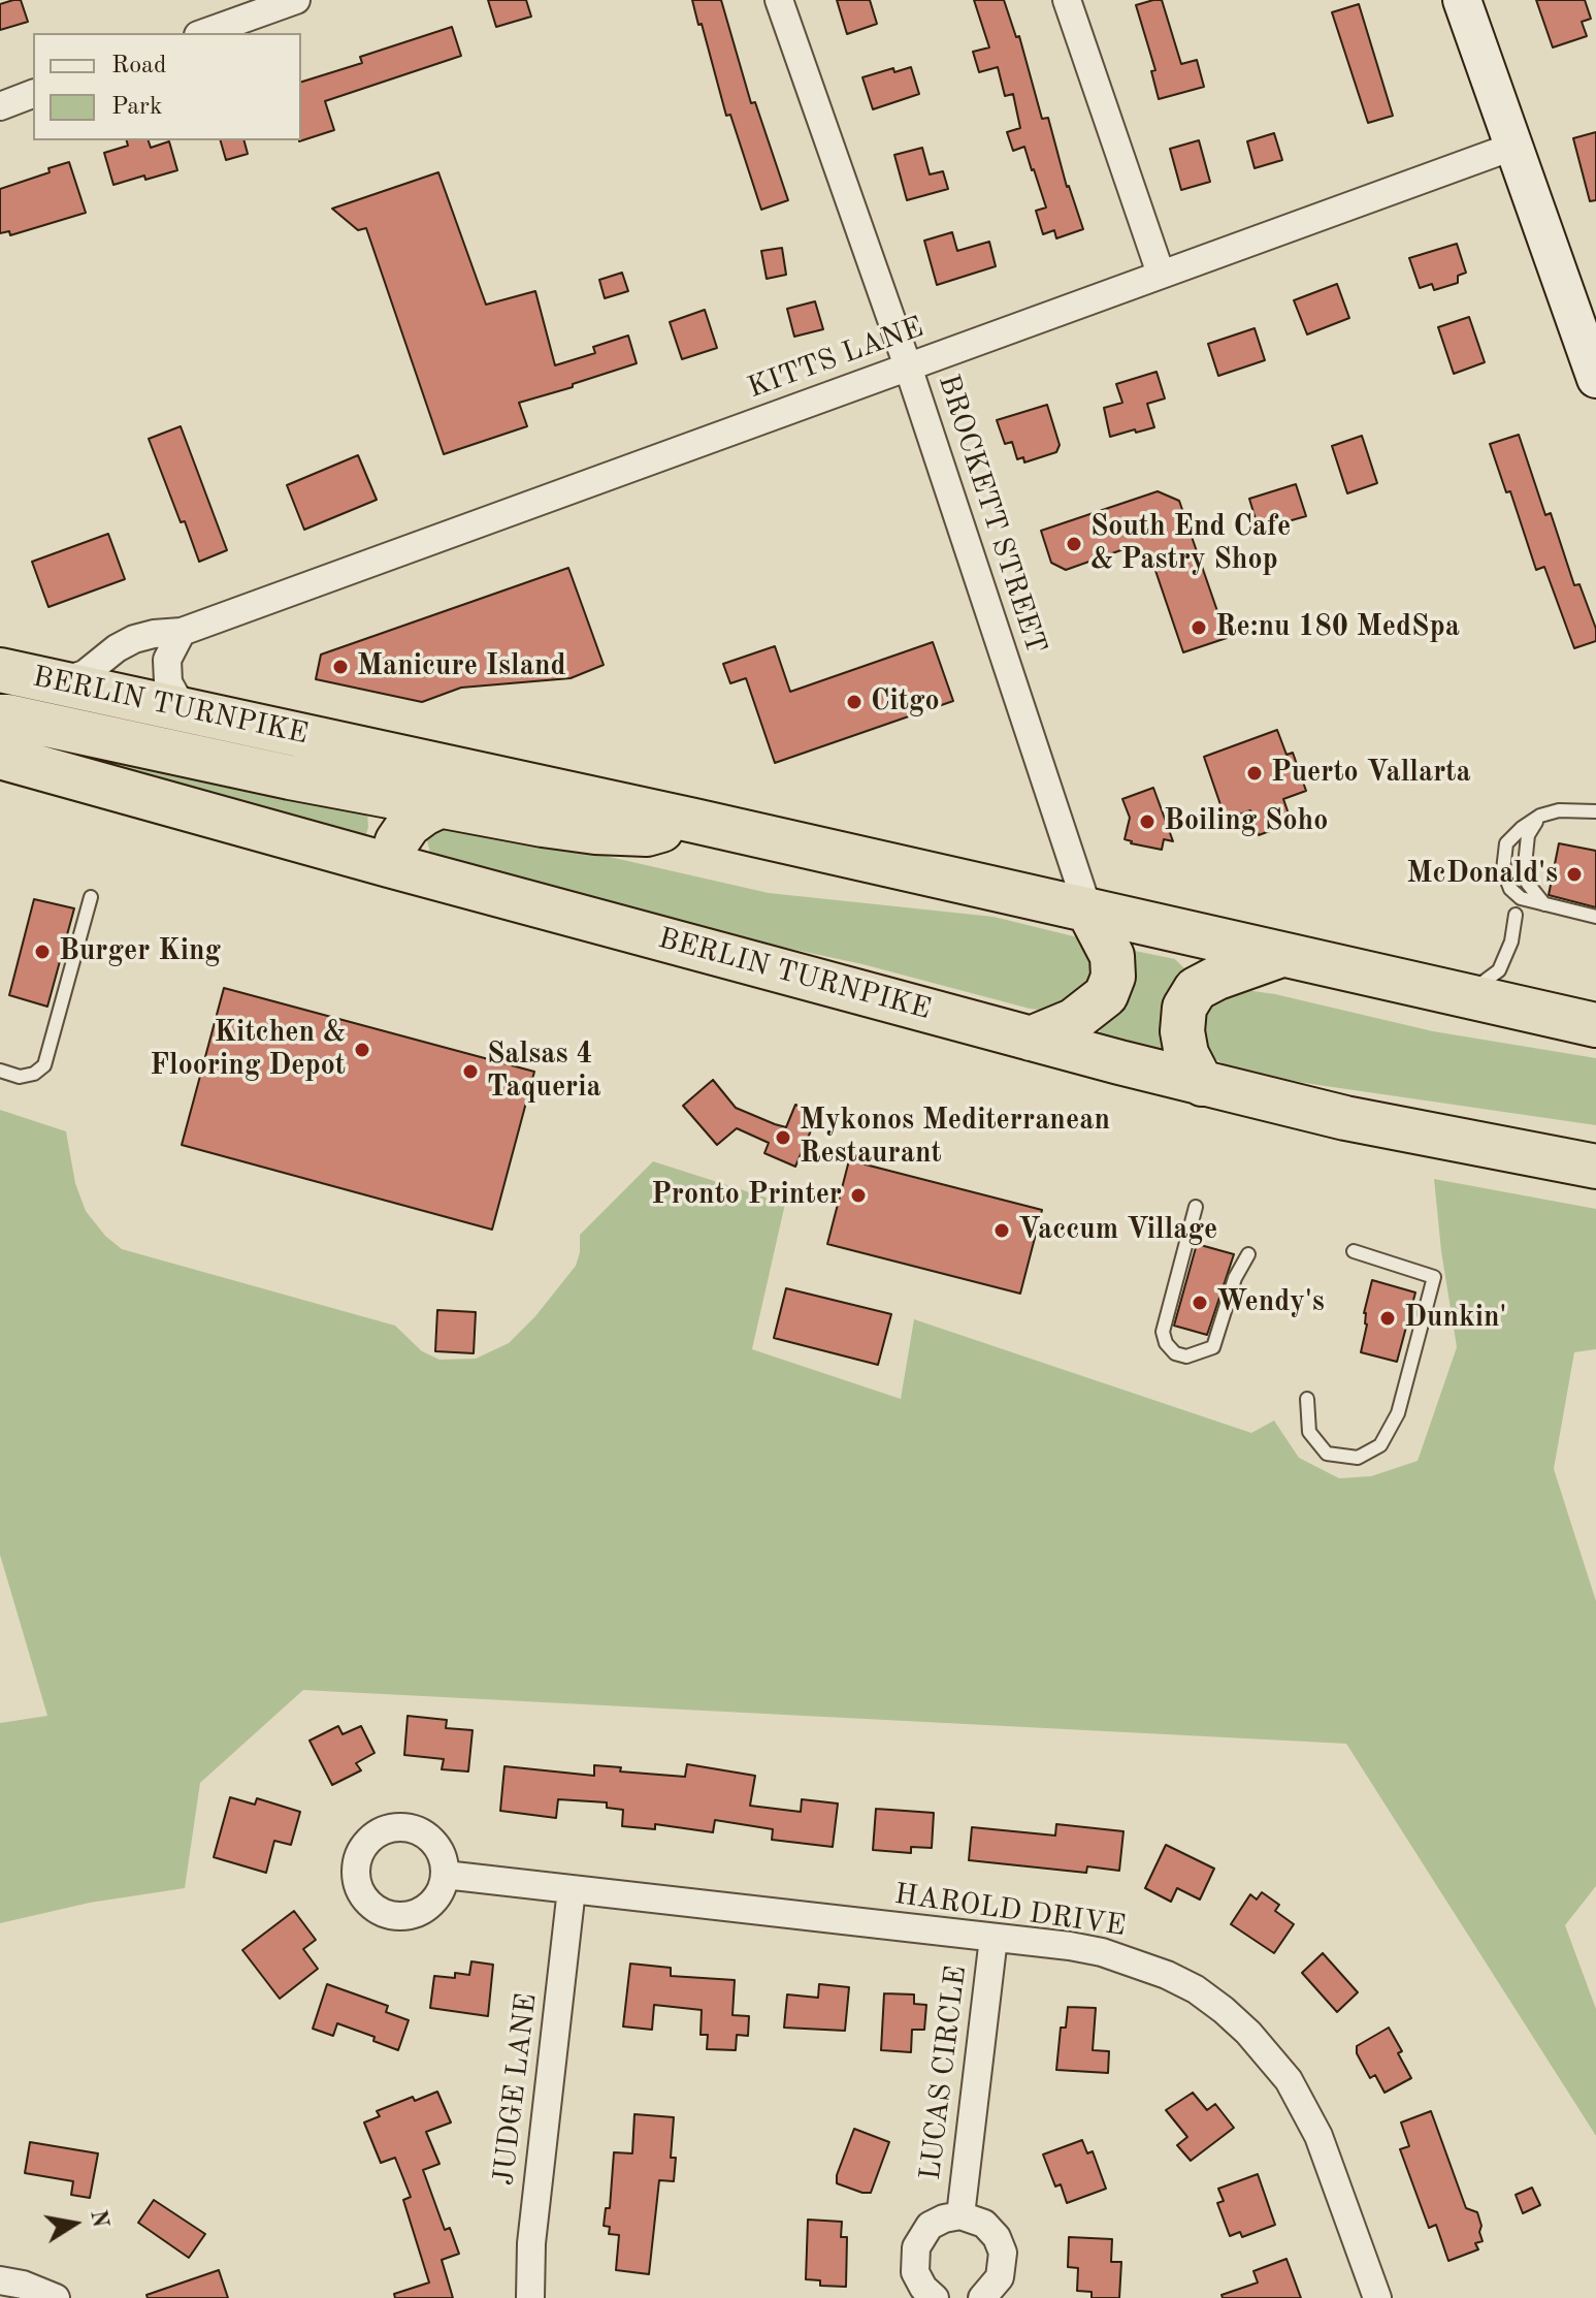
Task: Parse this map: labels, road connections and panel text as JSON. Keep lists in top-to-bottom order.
{
  "streets": {
    "highway": ["BERLIN TURNPIKE"],
    "street": [
      "KITTS LANE",
      "BROCKETT STREET",
      "HAROLD DRIVE",
      "LUCAS CIRCLE",
      "JUDGE LANE"
    ]
  },
  "crossings": [
    ["KITTS LANE", "BROCKETT STREET"],
    ["KITTS LANE", "BERLIN TURNPIKE"],
    ["BROCKETT STREET", "BERLIN TURNPIKE"],
    ["HAROLD DRIVE", "LUCAS CIRCLE"],
    ["HAROLD DRIVE", "JUDGE LANE"]
  ],
  "places": [
    "South End Cafe & Pastry Shop",
    "Re:nu 180 MedSpa",
    "Manicure Island",
    "Citgo",
    "Puerto Vallarta",
    "Boiling Soho",
    "McDonald's",
    "Burger King",
    "Kitchen & Flooring Depot",
    "Salsas 4 Taqueria",
    "Mykonos Mediterranean Restaurant",
    "Pronto Printer",
    "Vaccum Village",
    "Wendy's",
    "Dunkin'"
  ],
  "legend": ["Road", "Park"],
  "north": "right"
}
